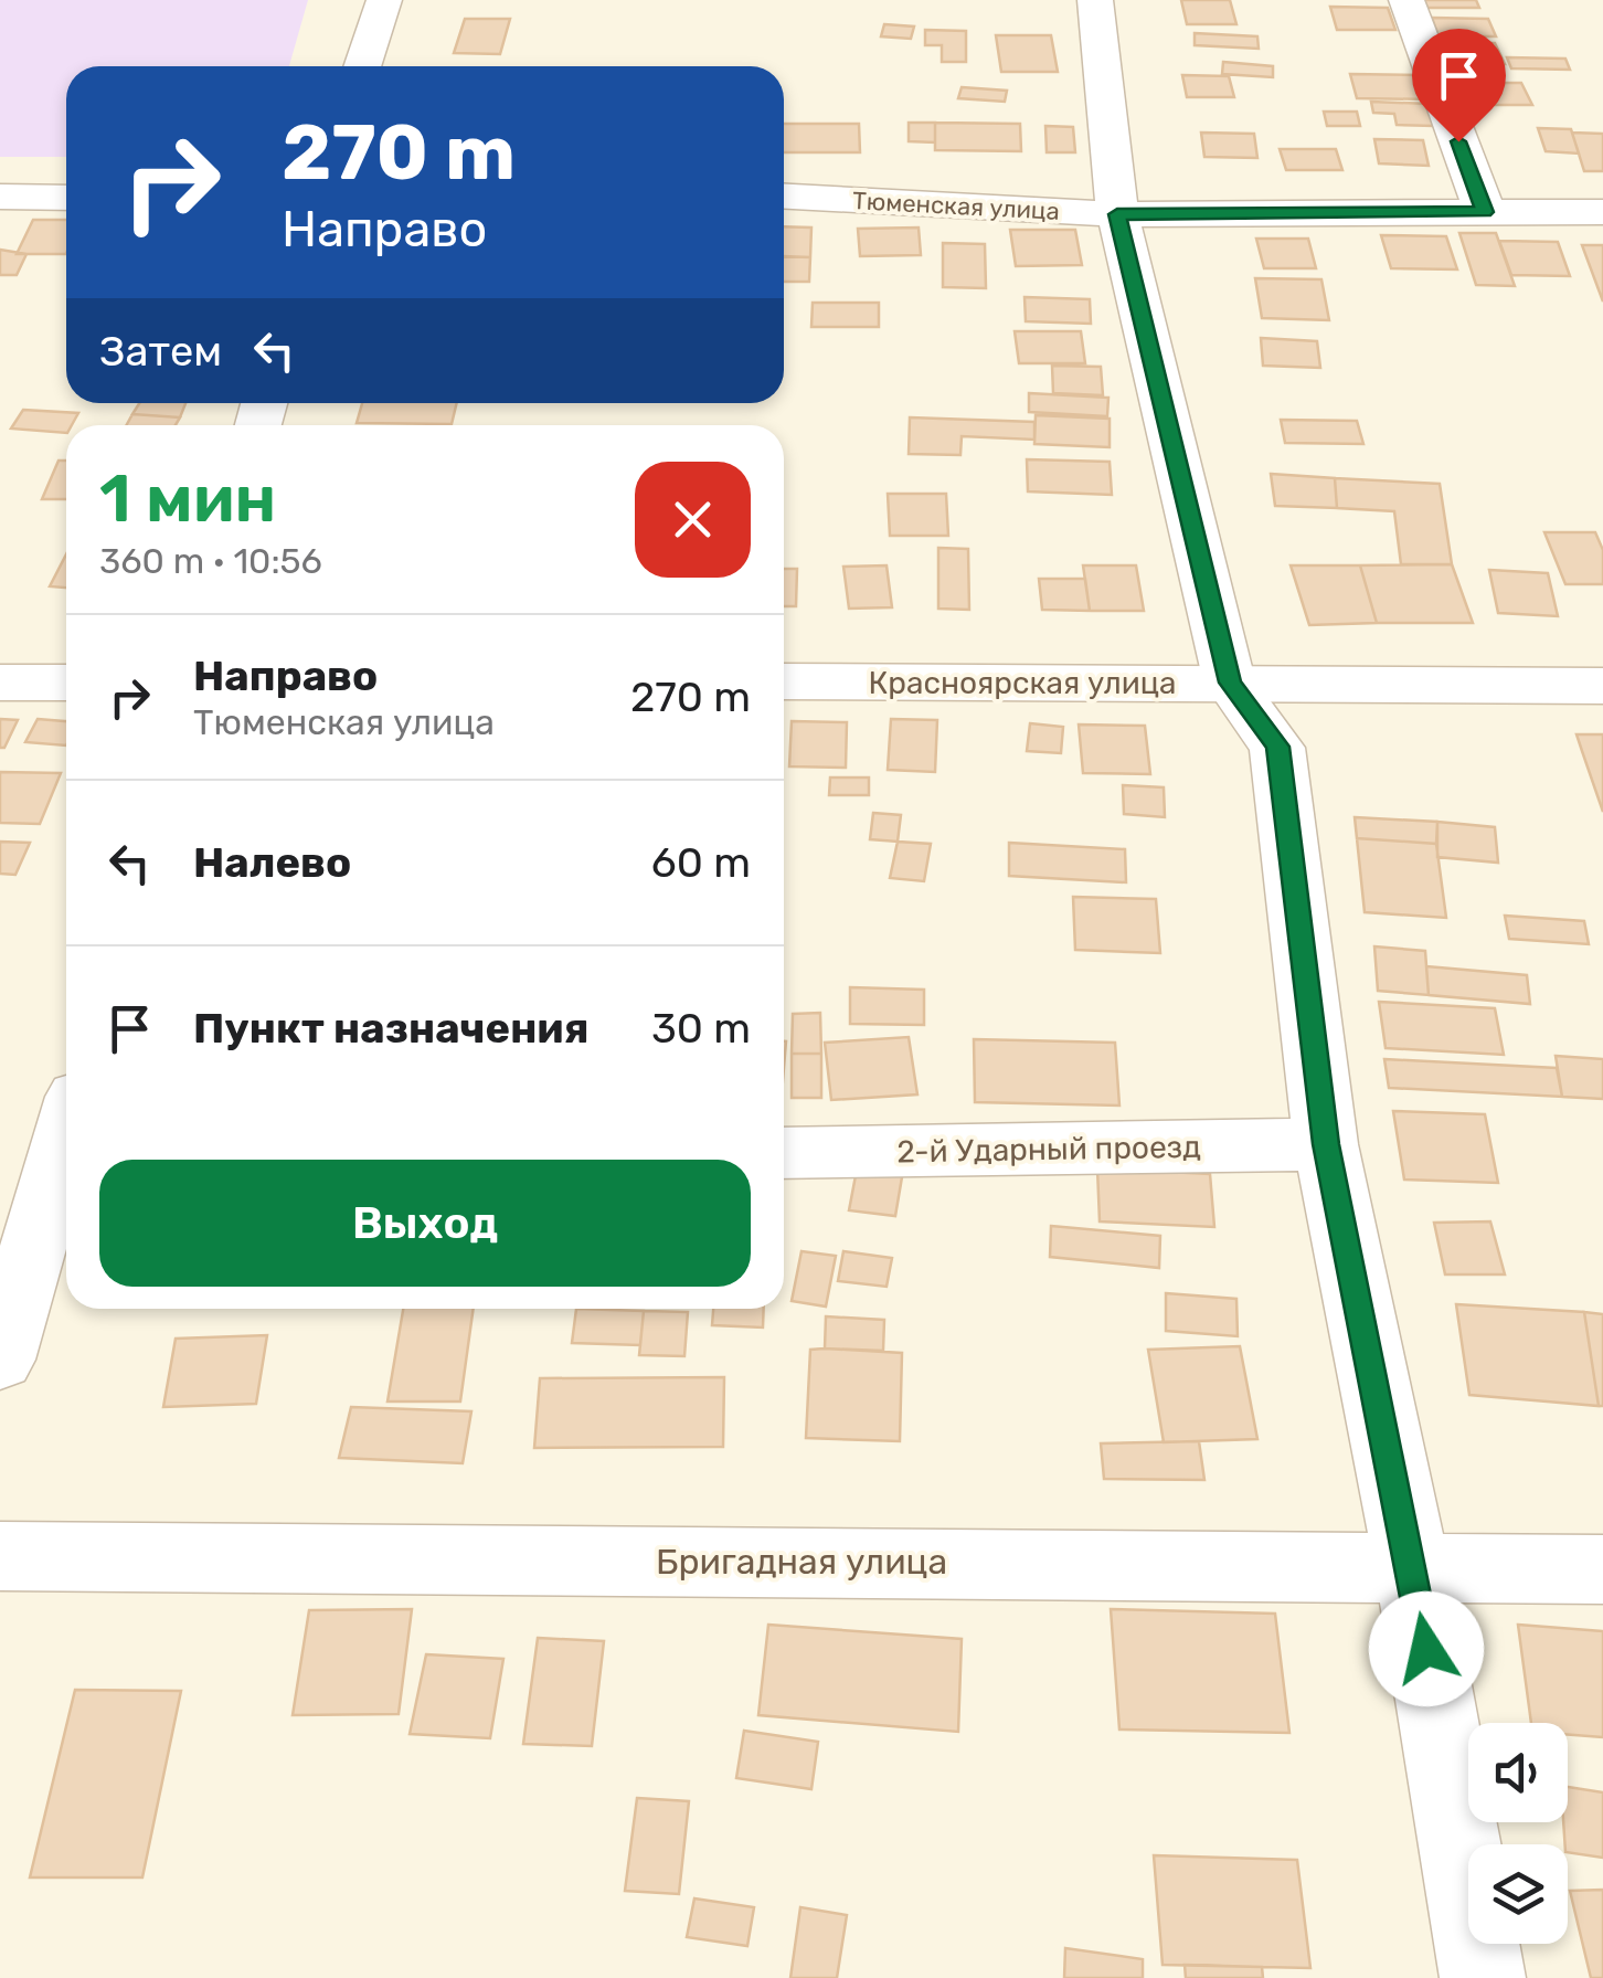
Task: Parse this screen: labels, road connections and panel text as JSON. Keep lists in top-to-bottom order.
{
  "streets": {
    "street": [
      "Тюменская улица",
      "Красноярская улица",
      "2-й Ударный проезд",
      "Бригадная улица"
    ]
  },
  "page": {
    "turn": ["270 m", "Направо"],
    "then": "Затем",
    "heading": ["1 мин", "360 m · 10:56"],
    "list": [
      {
        "name": "Направо",
        "note": "Тюменская улица",
        "value": "270 m"
      },
      {
        "name": "Налево",
        "value": "60 m"
      },
      {
        "name": "Пункт назначения",
        "value": "30 m"
      }
    ],
    "buttons": "Выход"
  }
}
